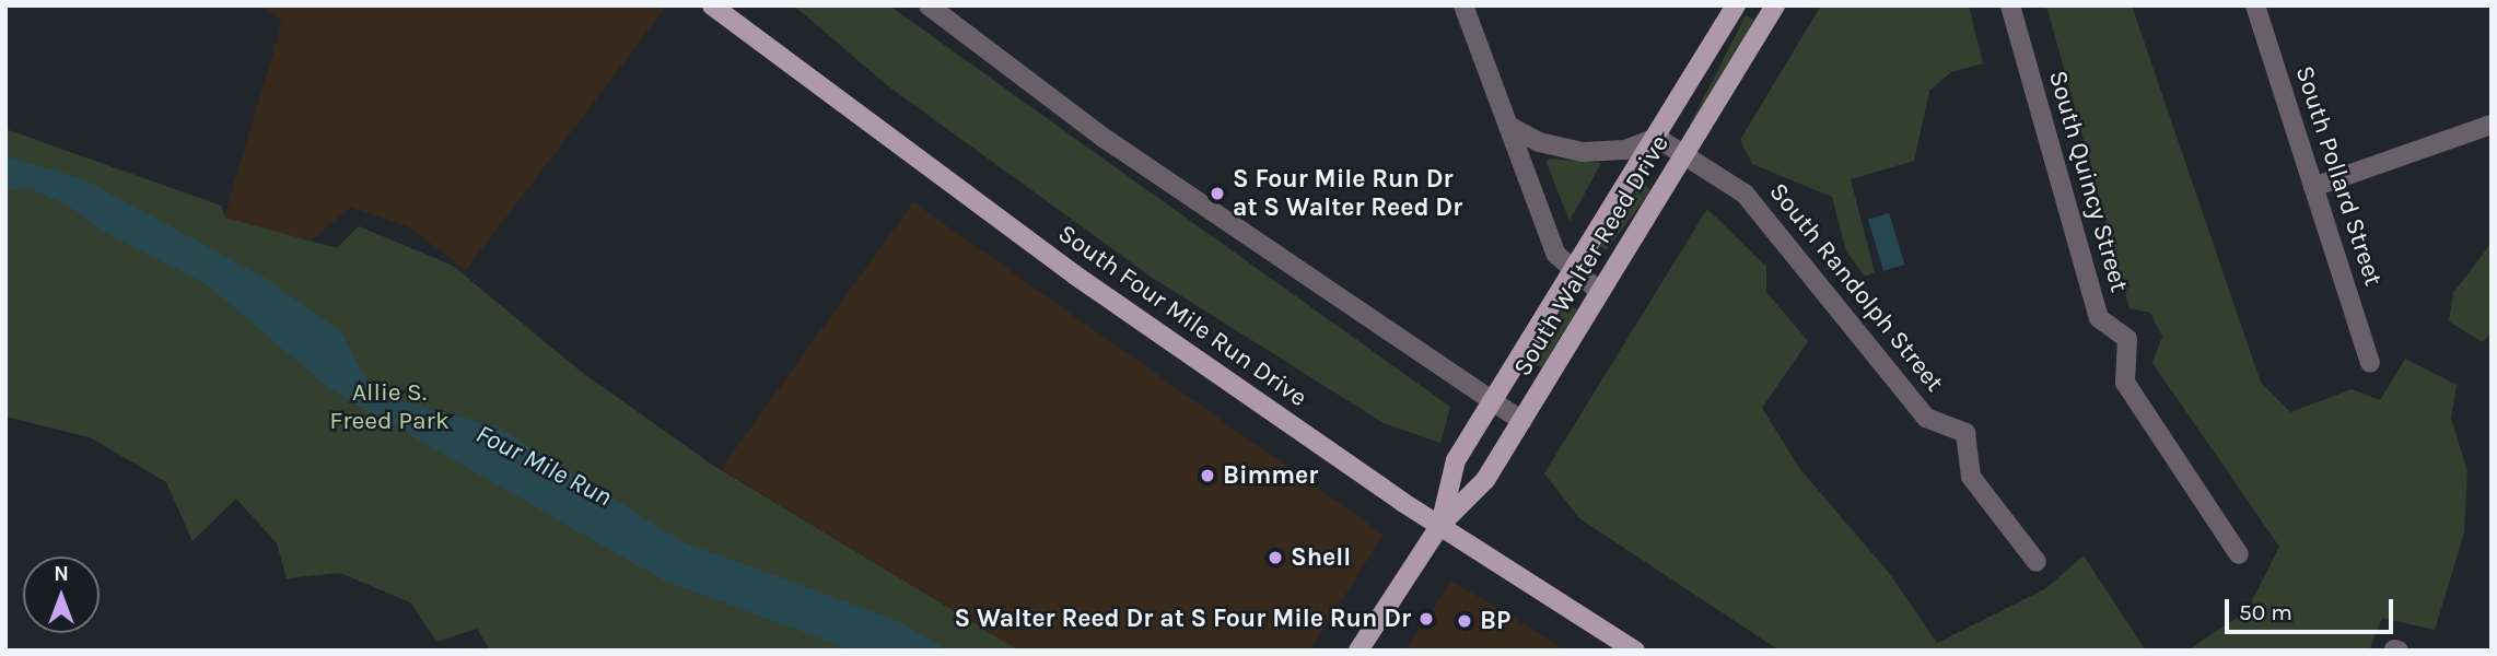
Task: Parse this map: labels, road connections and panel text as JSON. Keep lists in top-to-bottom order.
{
  "streets": {
    "main road": ["South Walter Reed Drive", "South Four Mile Run Drive"],
    "street": ["South Pollard Street", "South Quincy Street", "South Randolph Street"]
  },
  "crossings": [
    ["South Walter Reed Drive", "South Randolph Street"],
    ["South Walter Reed Drive", "South Four Mile Run Drive"]
  ],
  "water": ["Four Mile Run"],
  "parks": ["Allie S. Freed Park"],
  "places": [
    "S Four Mile Run Dr at S Walter Reed Dr",
    "Bimmer",
    "Shell",
    "S Walter Reed Dr at S Four Mile Run Dr",
    "BP"
  ],
  "scale_bar": "50 m",
  "north": "top"
}
